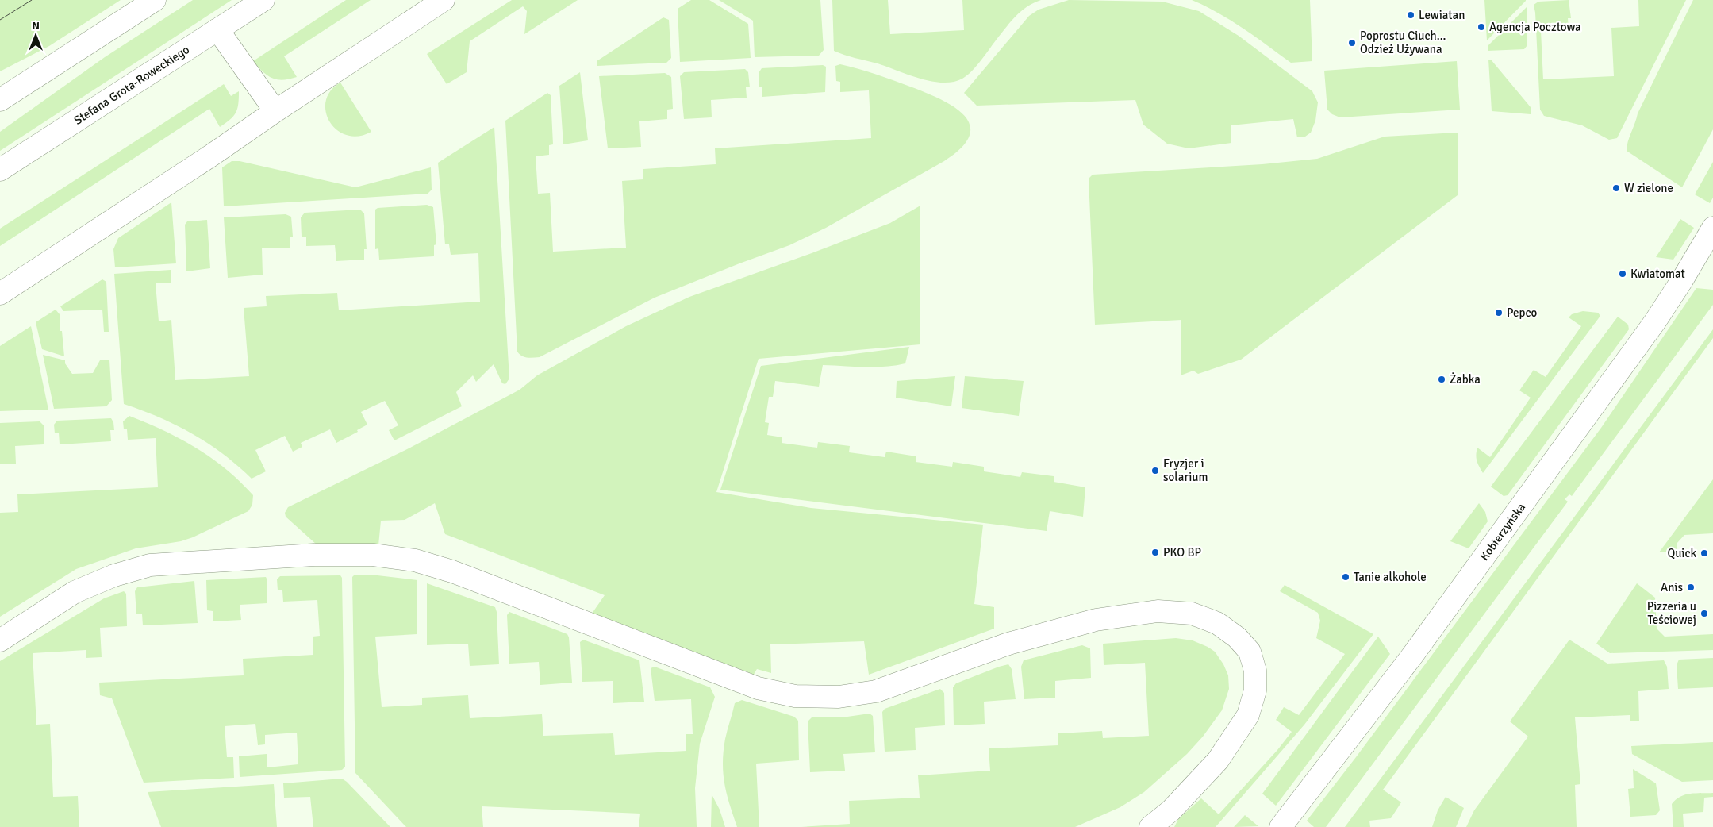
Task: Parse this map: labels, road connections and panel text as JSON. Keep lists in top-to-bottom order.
{
  "streets": {
    "street": ["Stefana Grota-Roweckiego", "Kobierzyńska"]
  },
  "places": [
    "Lewiatan",
    "Agencja Pocztowa",
    "Poprostu Ciuch... Odzież Używana",
    "W zielone",
    "Kwiatomat",
    "Pepco",
    "Żabka",
    "Fryzjer i solarium",
    "PKO BP",
    "Quick",
    "Tanie alkohole",
    "Anis",
    "Pizzeria u Teściowej"
  ],
  "north": "top"
}
